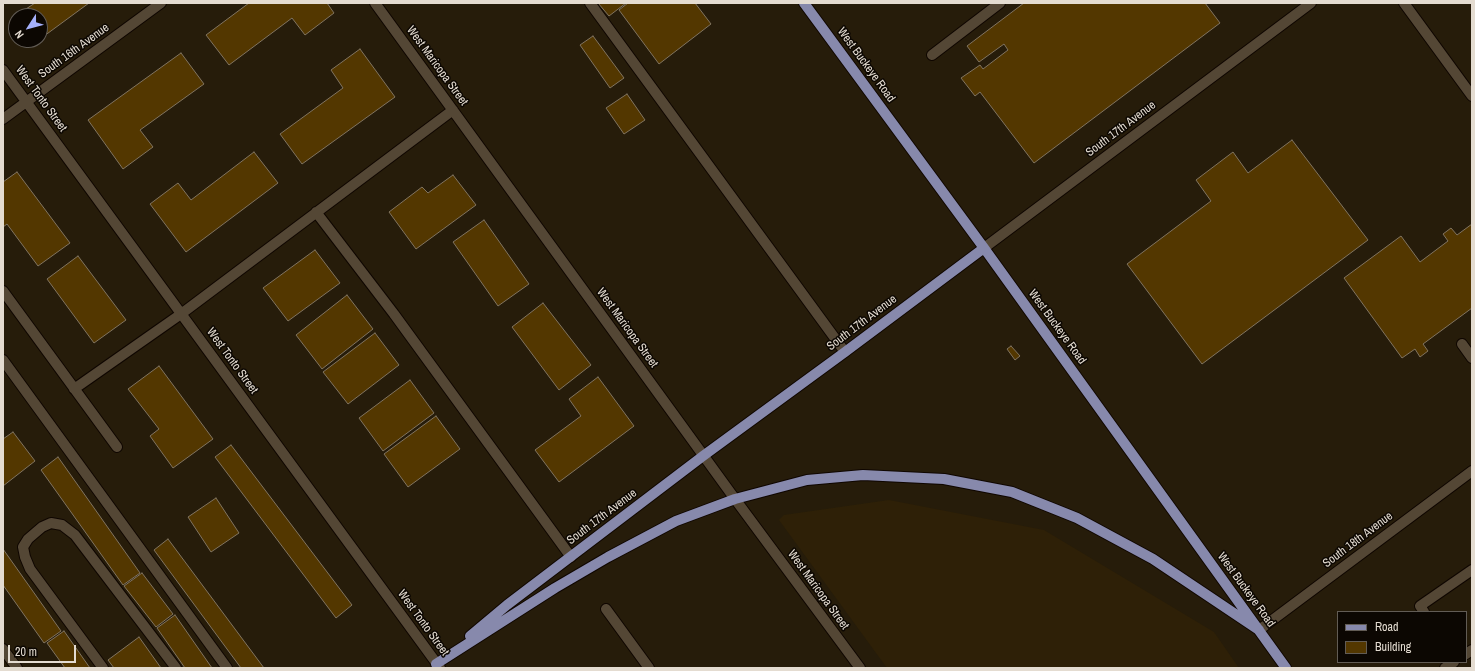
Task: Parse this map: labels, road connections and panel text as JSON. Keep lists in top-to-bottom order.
{
  "streets": {
    "main road": ["West Buckeye Road", "South 17th Avenue"],
    "street": [
      "South 16th Avenue",
      "West Maricopa Street",
      "West Tonto Street",
      "South 18th Avenue"
    ]
  },
  "crossings": [
    ["South 16th Avenue", "West Tonto Street"],
    ["West Buckeye Road", "South 17th Avenue"],
    ["West Buckeye Road", "South 18th Avenue"],
    ["West Maricopa Street", "South 17th Avenue"],
    ["West Tonto Street", "South 17th Avenue"]
  ],
  "legend": ["Road", "Building"],
  "scale_bar": "20 m",
  "north": "bottom left"
}
